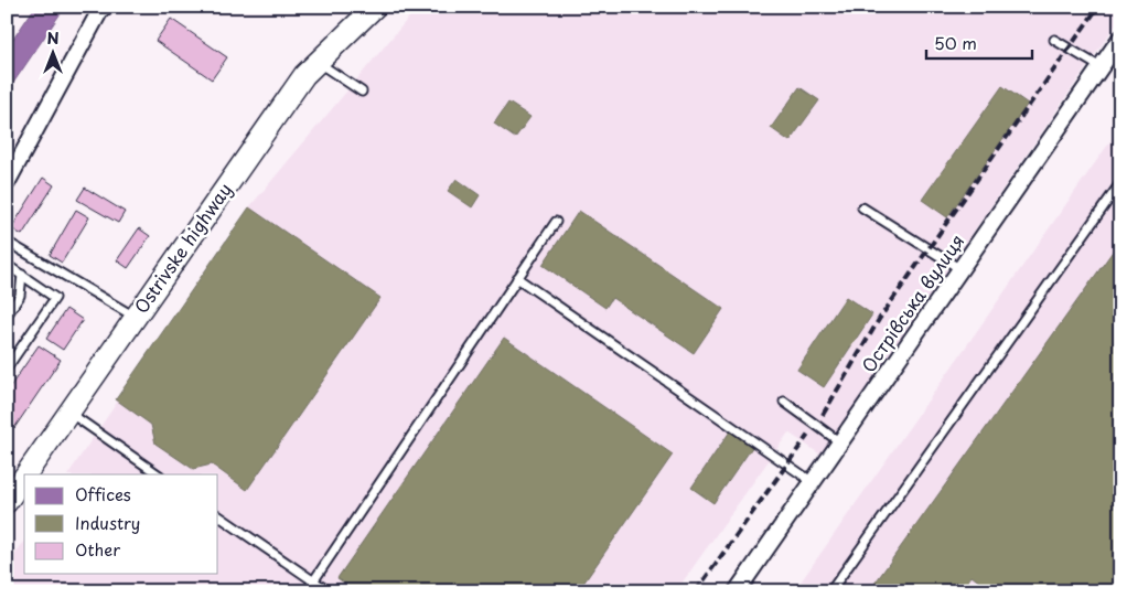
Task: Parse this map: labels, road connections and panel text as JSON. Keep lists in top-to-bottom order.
{
  "streets": {
    "street": ["Ostrivske highway", "Острівська вулиця"]
  },
  "legend": ["Offices", "Industry", "Other"],
  "scale_bar": "50 m",
  "north": "top"
}
